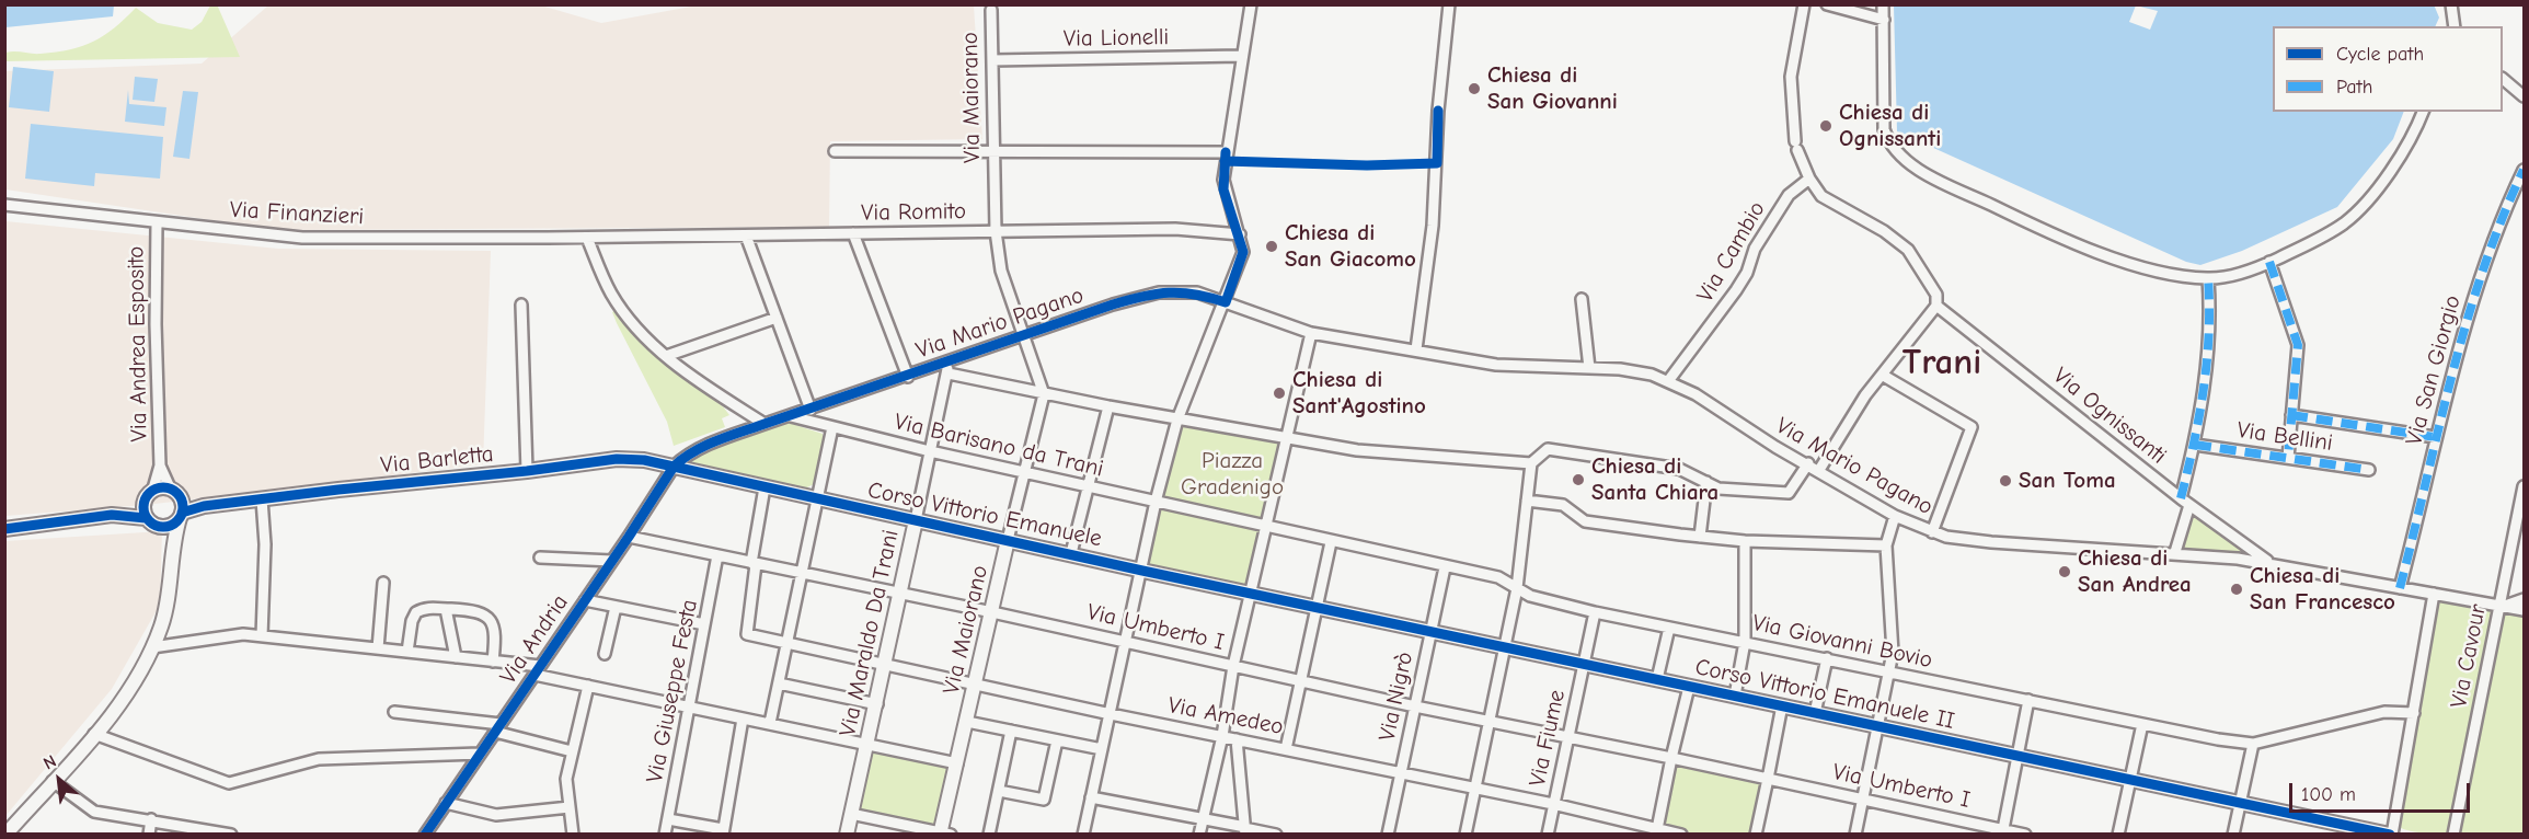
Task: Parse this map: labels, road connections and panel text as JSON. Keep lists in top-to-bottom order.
{
  "streets": {
    "street": [
      "Via Lionelli",
      "Via Maiorano",
      "Via Romito",
      "Via Finanzieri",
      "Via Cambio",
      "Via Mario Pagano",
      "Via Andrea Esposito",
      "Via San Giorgio",
      "Via Ognissanti",
      "Via Bellini",
      "Via Barisano da Trani",
      "Via Barletta",
      "Corso Vittorio Emanuele",
      "Via Umberto I",
      "Via Maraldo Da Trani",
      "Via Andria",
      "Via Giovanni Bovio",
      "Via Cavour",
      "Via Giuseppe Festa",
      "Corso Vittorio Emanuele II",
      "Via Nigrò",
      "Via Amedeo",
      "Via Fiume"
    ]
  },
  "crossings": [
    ["Via Lionelli", "Via Maiorano"],
    ["Via Maiorano", "Via Romito"],
    ["Via Maiorano", "Via Mario Pagano"],
    ["Via Maiorano", "Via Barisano da Trani"],
    ["Via Maiorano", "Corso Vittorio Emanuele"],
    ["Via Maiorano", "Via Umberto I"],
    ["Via Maiorano", "Via Amedeo"],
    ["Via Romito", "Via Finanzieri"],
    ["Via Finanzieri", "Via Andrea Esposito"],
    ["Via Cambio", "Via Mario Pagano"],
    ["Via Mario Pagano", "Via Ognissanti"],
    ["Via Mario Pagano", "Via Barisano da Trani"],
    ["Via Mario Pagano", "Via Barletta"],
    ["Via Mario Pagano", "Via Maraldo Da Trani"],
    ["Via Mario Pagano", "Via Andria"],
    ["Via Andrea Esposito", "Via Barletta"],
    ["Via Barisano da Trani", "Via Maraldo Da Trani"],
    ["Via Barletta", "Corso Vittorio Emanuele"],
    ["Via Barletta", "Via Andria"],
    ["Corso Vittorio Emanuele", "Via Maraldo Da Trani"],
    ["Via Umberto I", "Via Maraldo Da Trani"],
    ["Via Umberto I", "Via Andria"],
    ["Via Umberto I", "Via Giuseppe Festa"],
    ["Via Umberto I", "Via Nigrò"],
    ["Via Umberto I", "Via Amedeo"],
    ["Via Umberto I", "Via Fiume"],
    ["Via Maraldo Da Trani", "Via Amedeo"],
    ["Via Giovanni Bovio", "Via Nigrò"],
    ["Via Giovanni Bovio", "Via Fiume"],
    ["Corso Vittorio Emanuele II", "Via Nigrò"],
    ["Corso Vittorio Emanuele II", "Via Fiume"],
    ["Via Nigrò", "Via Amedeo"],
    ["Via Amedeo", "Via Fiume"]
  ],
  "districts": ["Trani"],
  "parks": ["Piazza Gradenigo"],
  "places": [
    "Chiesa di San Giovanni",
    "Chiesa di Ognissanti",
    "Chiesa di San Giacomo",
    "Chiesa di Sant'Agostino",
    "Chiesa di Santa Chiara",
    "San Toma",
    "Chiesa di San Andrea",
    "Chiesa di San Francesco"
  ],
  "legend": ["Cycle path", "Path"],
  "scale_bar": "100 m",
  "north": "top left"
}
